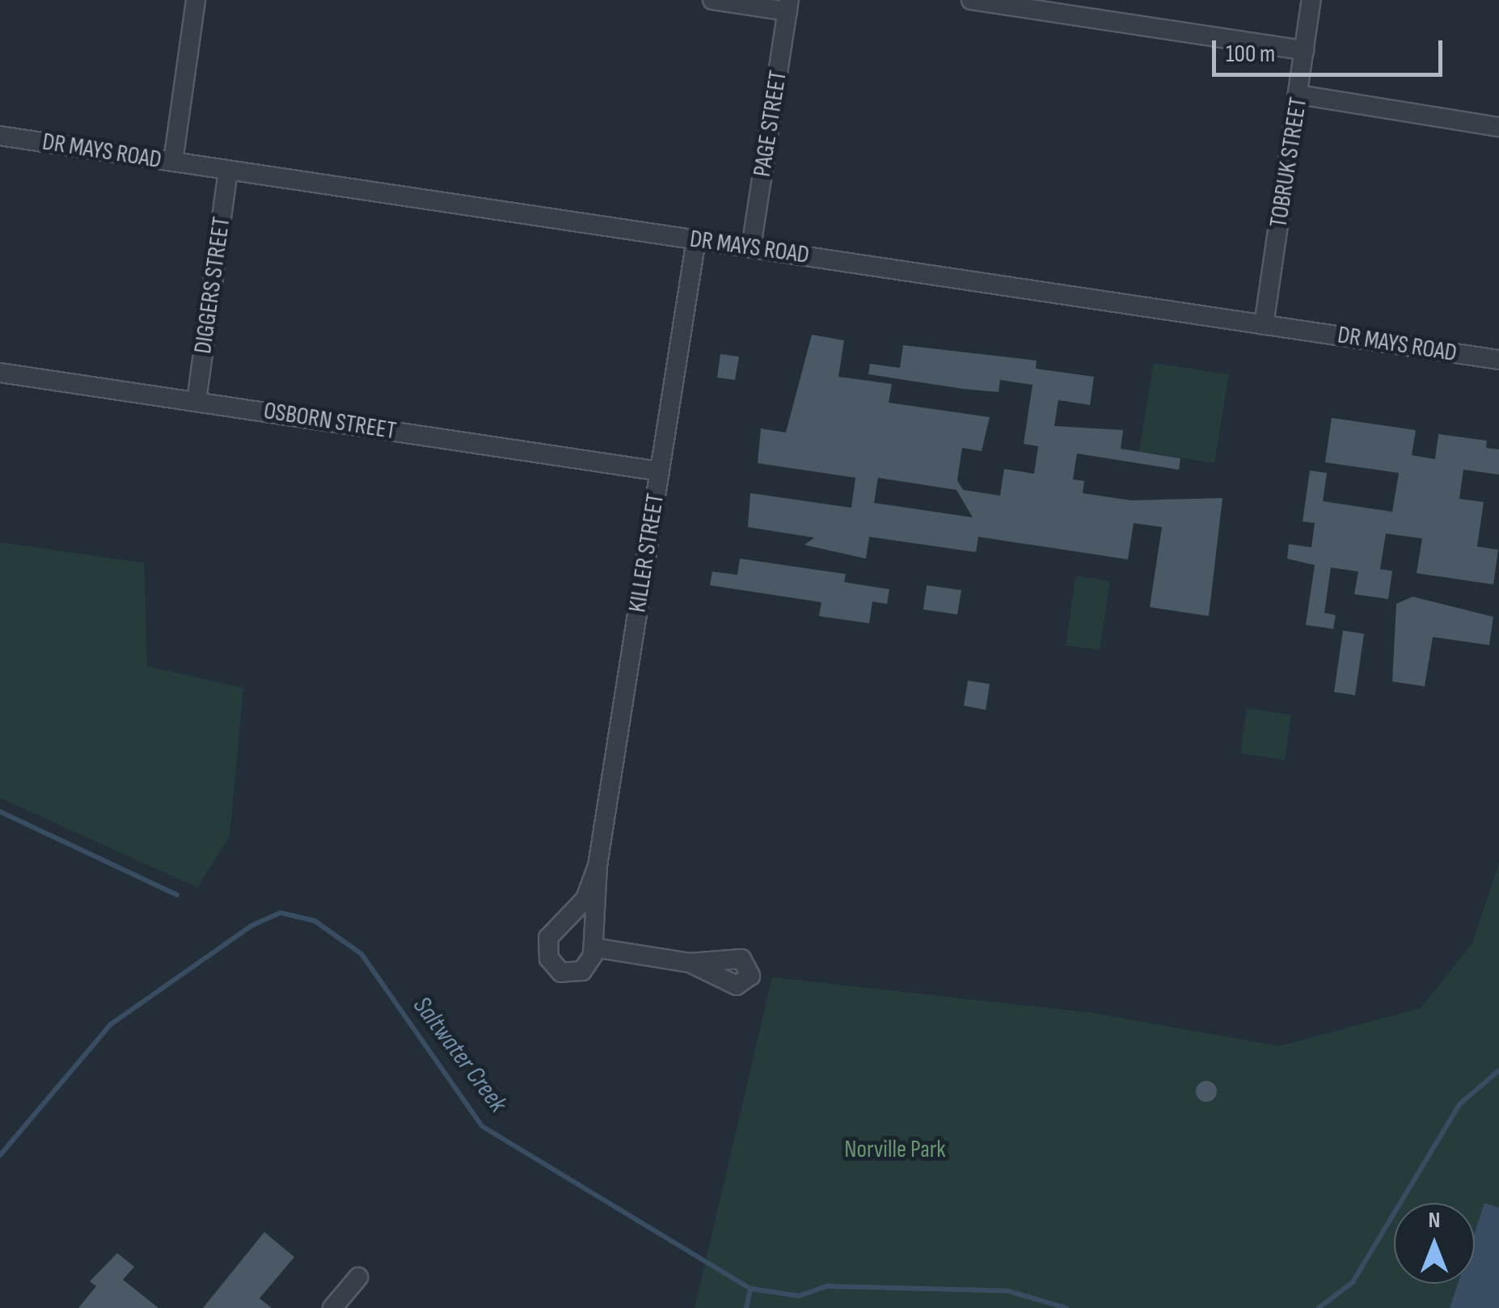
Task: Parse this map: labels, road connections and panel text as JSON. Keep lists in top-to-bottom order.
{
  "streets": {
    "street": [
      "PAGE STREET",
      "DR MAYS ROAD",
      "TOBRUK STREET",
      "DIGGERS STREET",
      "OSBORN STREET",
      "KILLER STREET"
    ]
  },
  "crossings": [
    ["PAGE STREET", "DR MAYS ROAD"],
    ["DR MAYS ROAD", "TOBRUK STREET"],
    ["DR MAYS ROAD", "DIGGERS STREET"],
    ["DR MAYS ROAD", "KILLER STREET"],
    ["DIGGERS STREET", "OSBORN STREET"],
    ["OSBORN STREET", "KILLER STREET"]
  ],
  "water": ["Saltwater Creek"],
  "parks": ["Norville Park"],
  "scale_bar": "100 m",
  "north": "top"
}
